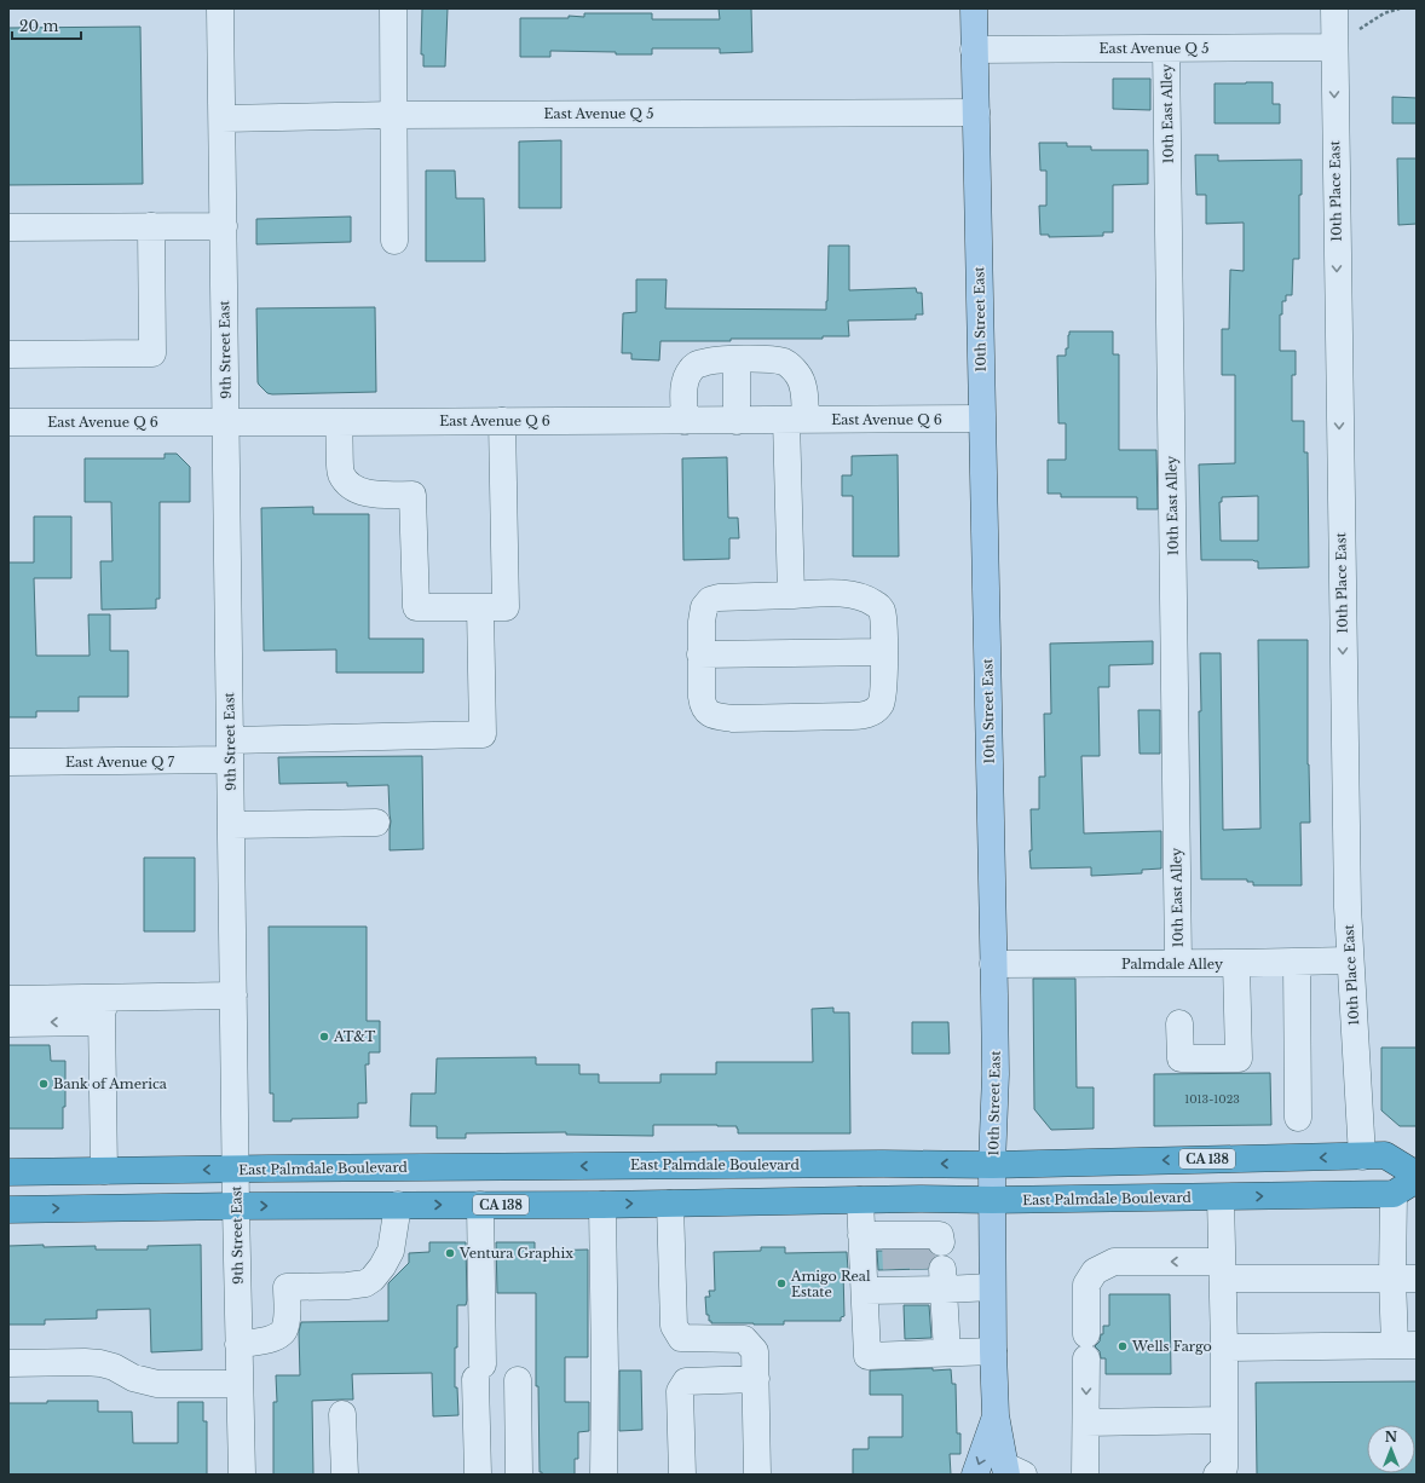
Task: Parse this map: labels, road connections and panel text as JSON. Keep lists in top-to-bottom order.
{
  "streets": {
    "highway": ["CA 138", "East Palmdale Boulevard"],
    "main road": ["10th Street East"],
    "street": [
      "East Avenue Q 5",
      "10th East Alley",
      "10th Place East",
      "9th Street East",
      "East Avenue Q 6",
      "East Avenue Q 7",
      "Palmdale Alley"
    ]
  },
  "crossings": [
    ["East Avenue Q 5", "10th East Alley"],
    ["East Avenue Q 5", "10th Place East"],
    ["East Avenue Q 5", "10th Street East"],
    ["East Avenue Q 5", "9th Street East"],
    ["10th East Alley", "Palmdale Alley"],
    ["10th Place East", "Palmdale Alley"],
    ["10th Place East", "East Palmdale Boulevard"],
    ["10th Street East", "East Avenue Q 6"],
    ["10th Street East", "Palmdale Alley"],
    ["10th Street East", "East Palmdale Boulevard"],
    ["9th Street East", "East Avenue Q 6"],
    ["9th Street East", "East Avenue Q 7"],
    ["9th Street East", "East Palmdale Boulevard"]
  ],
  "one_way": ["10th Place East"],
  "places": [
    "AT&T",
    "Bank of America",
    "Ventura Graphix",
    "Amigo Real Estate",
    "Wells Fargo"
  ],
  "house_numbers": ["1013-1023"],
  "scale_bar": "20 m",
  "north": "top"
}
